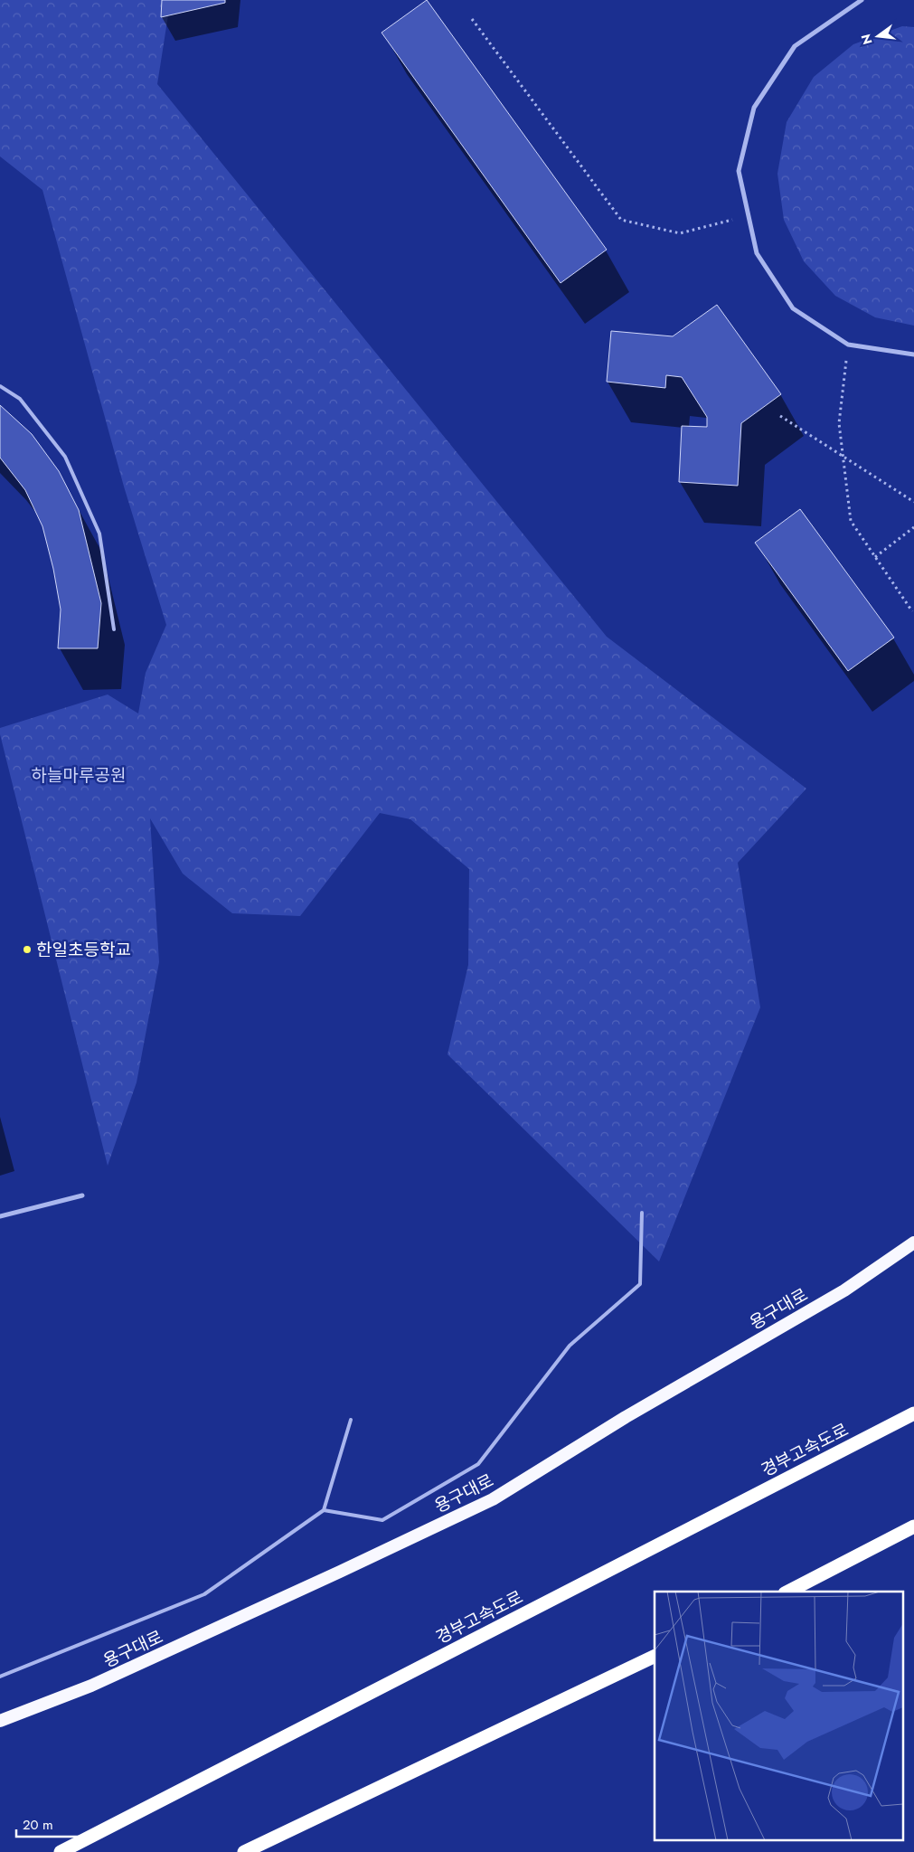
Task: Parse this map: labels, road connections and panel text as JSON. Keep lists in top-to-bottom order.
{
  "streets": {
    "highway": ["용구대로", "경부고속도로"]
  },
  "parks": ["하늘마루공원"],
  "places": ["한일초등학교"],
  "scale_bar": "20 m",
  "north": "left"
}
